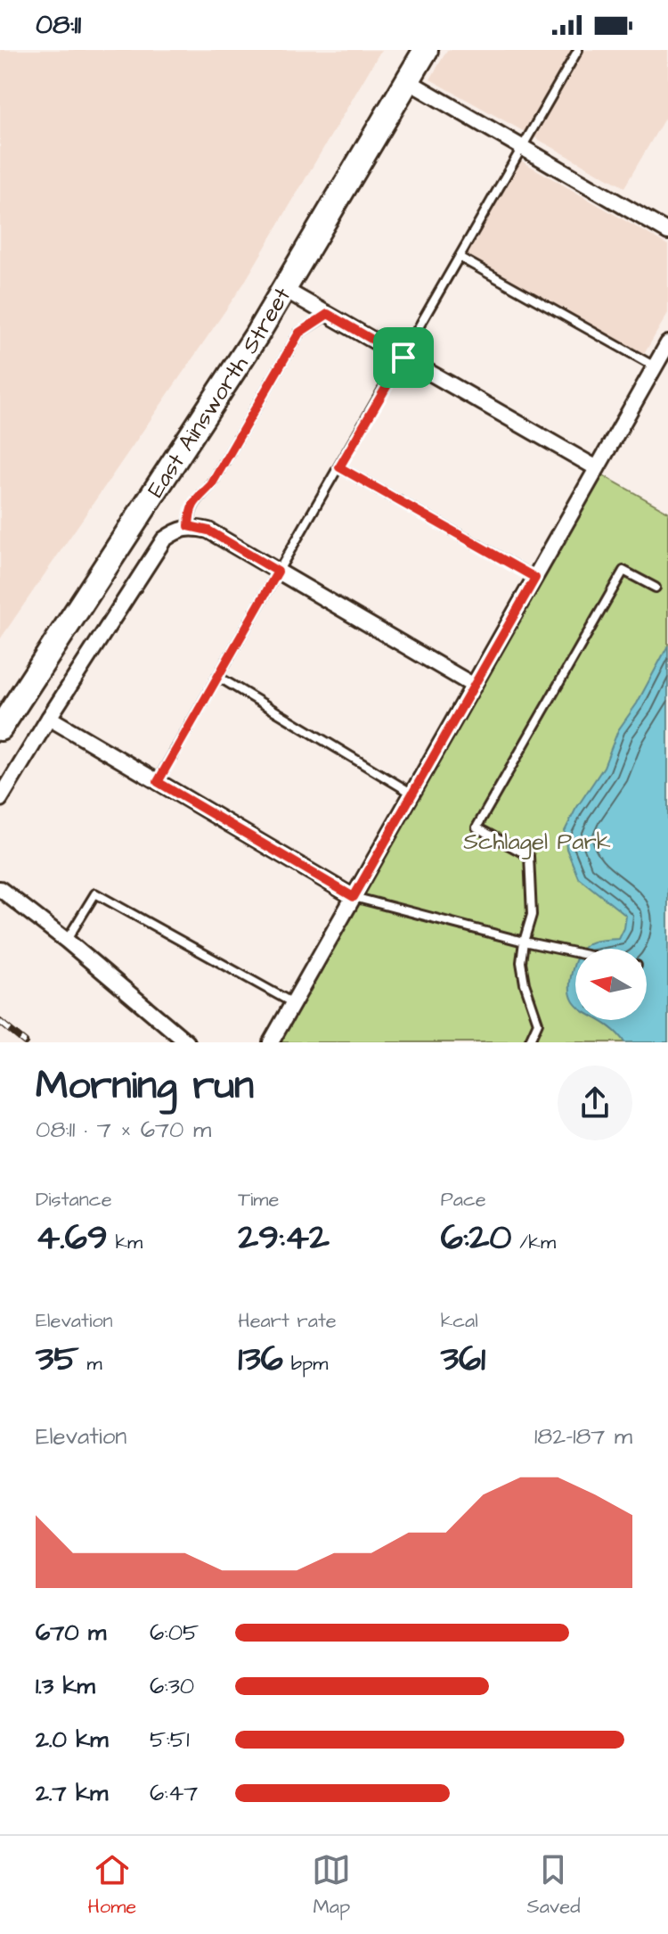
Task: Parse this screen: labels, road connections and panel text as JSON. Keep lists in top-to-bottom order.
{
  "streets": {
    "main road": ["East Ainsworth Street"]
  },
  "parks": ["Schlagel Park"],
  "north": "left",
  "page": {
    "status": "08:11",
    "heading": ["Morning run", "08:11 · 7 × 670 m"],
    "stats": [
      ["Distance", "4.69 km"],
      ["Time", "29:42"],
      ["Pace", "6:20 /km"],
      ["Elevation", "35 m"],
      ["Heart rate", "136 bpm"],
      ["kcal", "361"]
    ],
    "chart": ["Elevation", "182–187 m"],
    "list": [
      {
        "name": "670 m",
        "note": "6:05"
      },
      {
        "name": "1.3 km",
        "note": "6:30"
      },
      {
        "name": "2.0 km",
        "note": "5:51"
      },
      {
        "name": "2.7 km",
        "note": "6:47"
      }
    ],
    "tabs": ["Home", "Map", "Saved"]
  }
}
